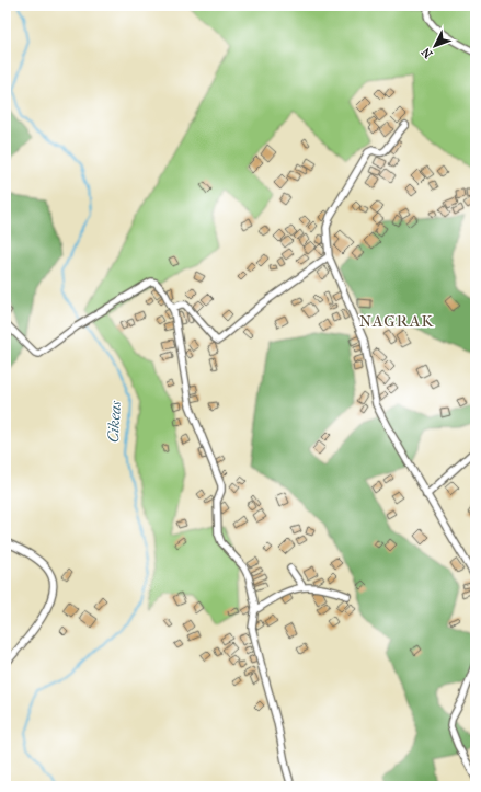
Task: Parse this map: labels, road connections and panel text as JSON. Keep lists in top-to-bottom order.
{
  "districts": ["NAGRAK"],
  "water": ["Cikeas"],
  "north": "bottom left"
}
